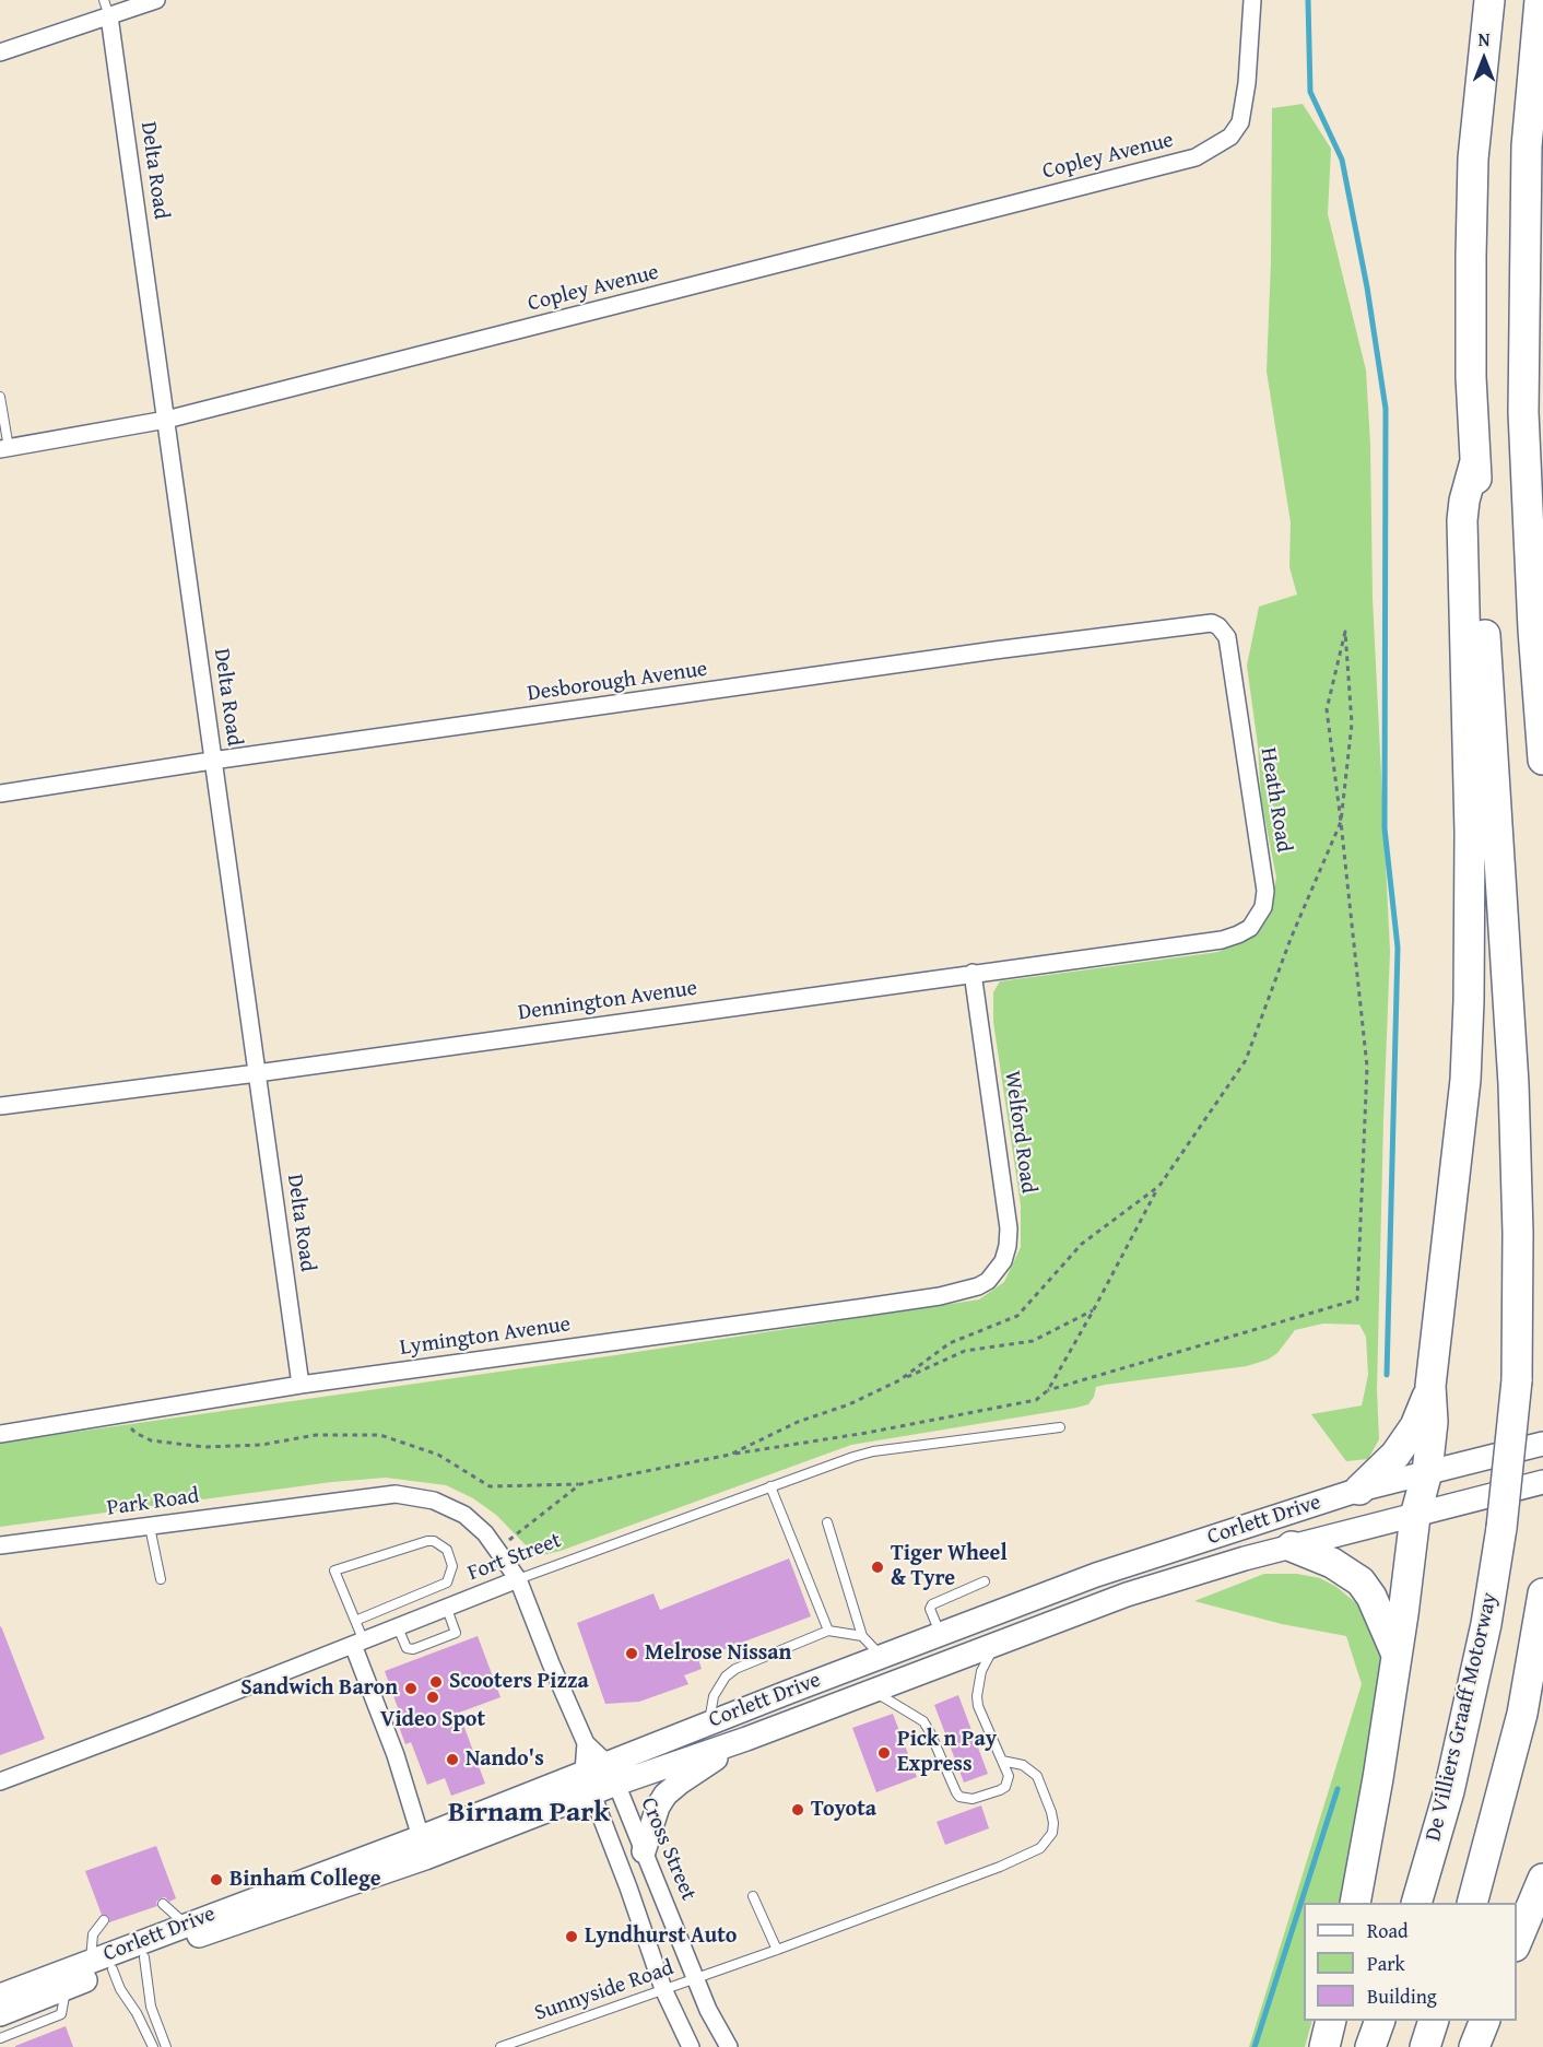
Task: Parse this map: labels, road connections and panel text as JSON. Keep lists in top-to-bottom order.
{
  "streets": {
    "highway": ["De Villiers Graaff Motorway"],
    "main road": ["Corlett Drive"],
    "street": [
      "Copley Avenue",
      "Delta Road",
      "Desborough Avenue",
      "Heath Road",
      "Dennington Avenue",
      "Welford Road",
      "Lymington Avenue",
      "Park Road",
      "Fort Street",
      "Cross Street"
    ],
    "lane": ["Sunnyside Road"]
  },
  "crossings": [
    ["Copley Avenue", "Delta Road"],
    ["Delta Road", "Desborough Avenue"],
    ["Delta Road", "Dennington Avenue"],
    ["Delta Road", "Lymington Avenue"],
    ["Desborough Avenue", "Heath Road"],
    ["Heath Road", "Dennington Avenue"],
    ["Dennington Avenue", "Welford Road"],
    ["Welford Road", "Lymington Avenue"],
    ["Park Road", "Cross Street"],
    ["Corlett Drive", "Cross Street"],
    ["Fort Street", "Cross Street"],
    ["Cross Street", "Sunnyside Road"]
  ],
  "districts": ["Birnam Park"],
  "places": [
    "Tiger Wheel & Tyre",
    "Melrose Nissan",
    "Scooters Pizza",
    "Sandwich Baron",
    "Video Spot",
    "Pick n Pay Express",
    "Nando's",
    "Toyota",
    "Binham College",
    "Lyndhurst Auto"
  ],
  "legend": ["Road", "Park", "Building"],
  "north": "top"
}
